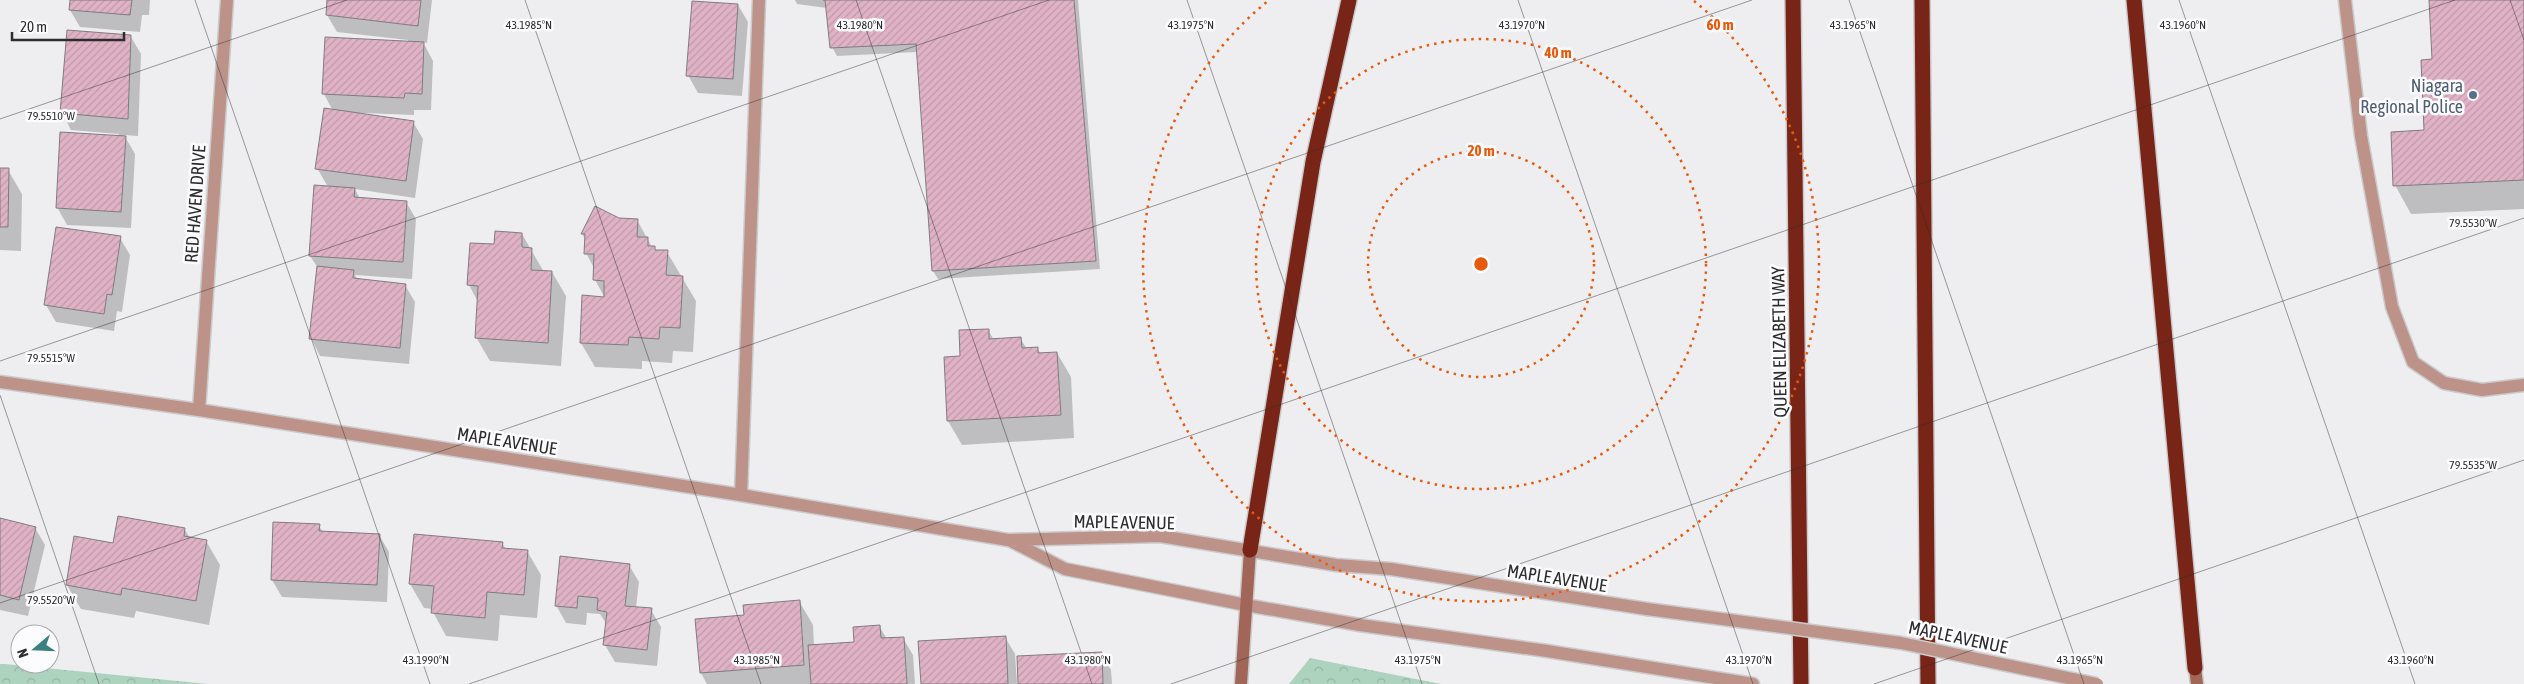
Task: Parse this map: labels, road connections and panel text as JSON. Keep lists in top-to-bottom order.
{
  "streets": {
    "highway": ["QUEEN ELIZABETH WAY"],
    "street": ["RED HAVEN DRIVE", "MAPLE AVENUE"]
  },
  "crossings": [
    ["RED HAVEN DRIVE", "MAPLE AVENUE"]
  ],
  "places": ["Niagara Regional Police"],
  "scale_bar": "20 m",
  "north": "left",
  "coordinates": [
    "43.1985°N",
    "43.1980°N",
    "43.1975°N",
    "43.1970°N",
    "43.1965°N",
    "43.1960°N",
    "79.5510°W",
    "79.5530°W",
    "79.5515°W",
    "79.5535°W",
    "79.5520°W",
    "43.1990°N"
  ],
  "rings": ["60 m", "40 m", "20 m"]
}
